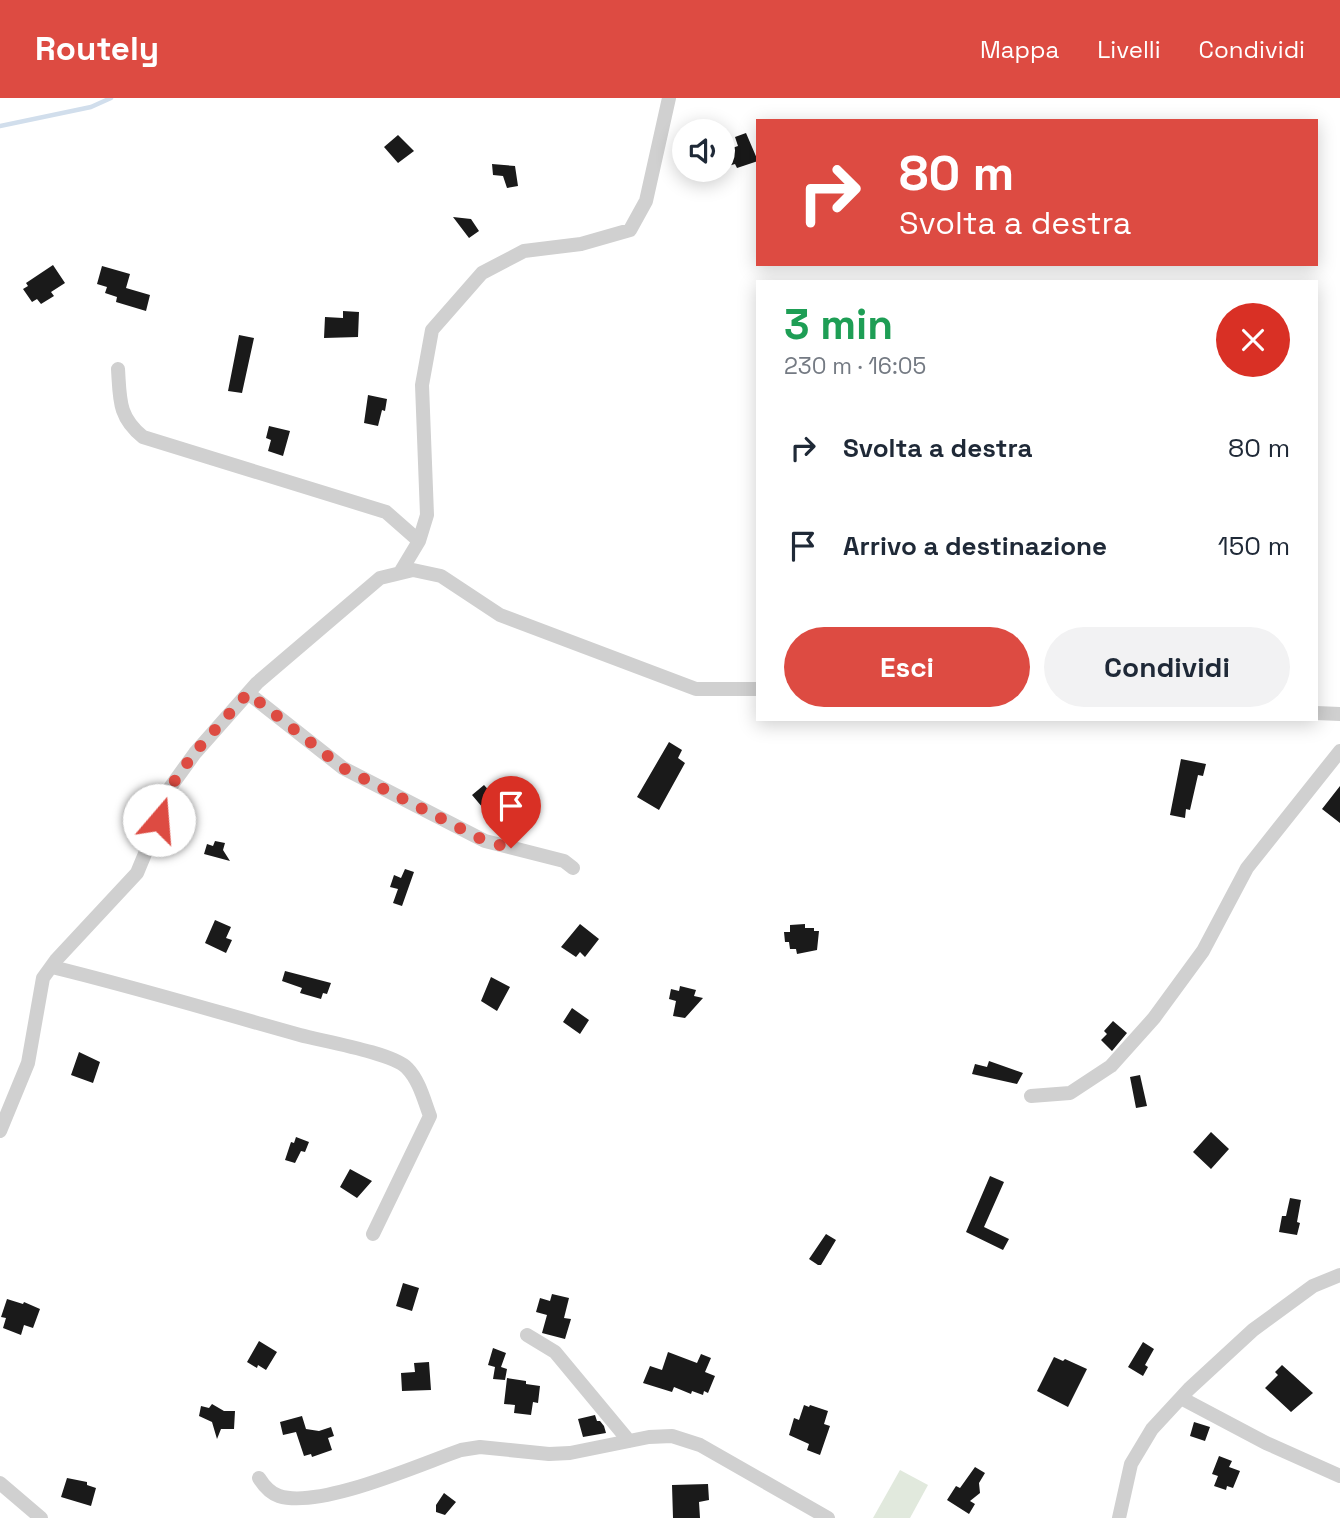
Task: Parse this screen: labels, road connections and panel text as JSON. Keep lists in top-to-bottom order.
{
  "page": {
    "header": "Routely",
    "nav": ["Mappa", "Livelli", "Condividi"],
    "turn": ["80 m", "Svolta a destra"],
    "heading": ["3 min", "230 m · 16:05"],
    "list": [
      {
        "name": "Svolta a destra",
        "value": "80 m"
      },
      {
        "name": "Arrivo a destinazione",
        "value": "150 m"
      }
    ],
    "buttons": ["Esci", "Condividi"]
  }
}
